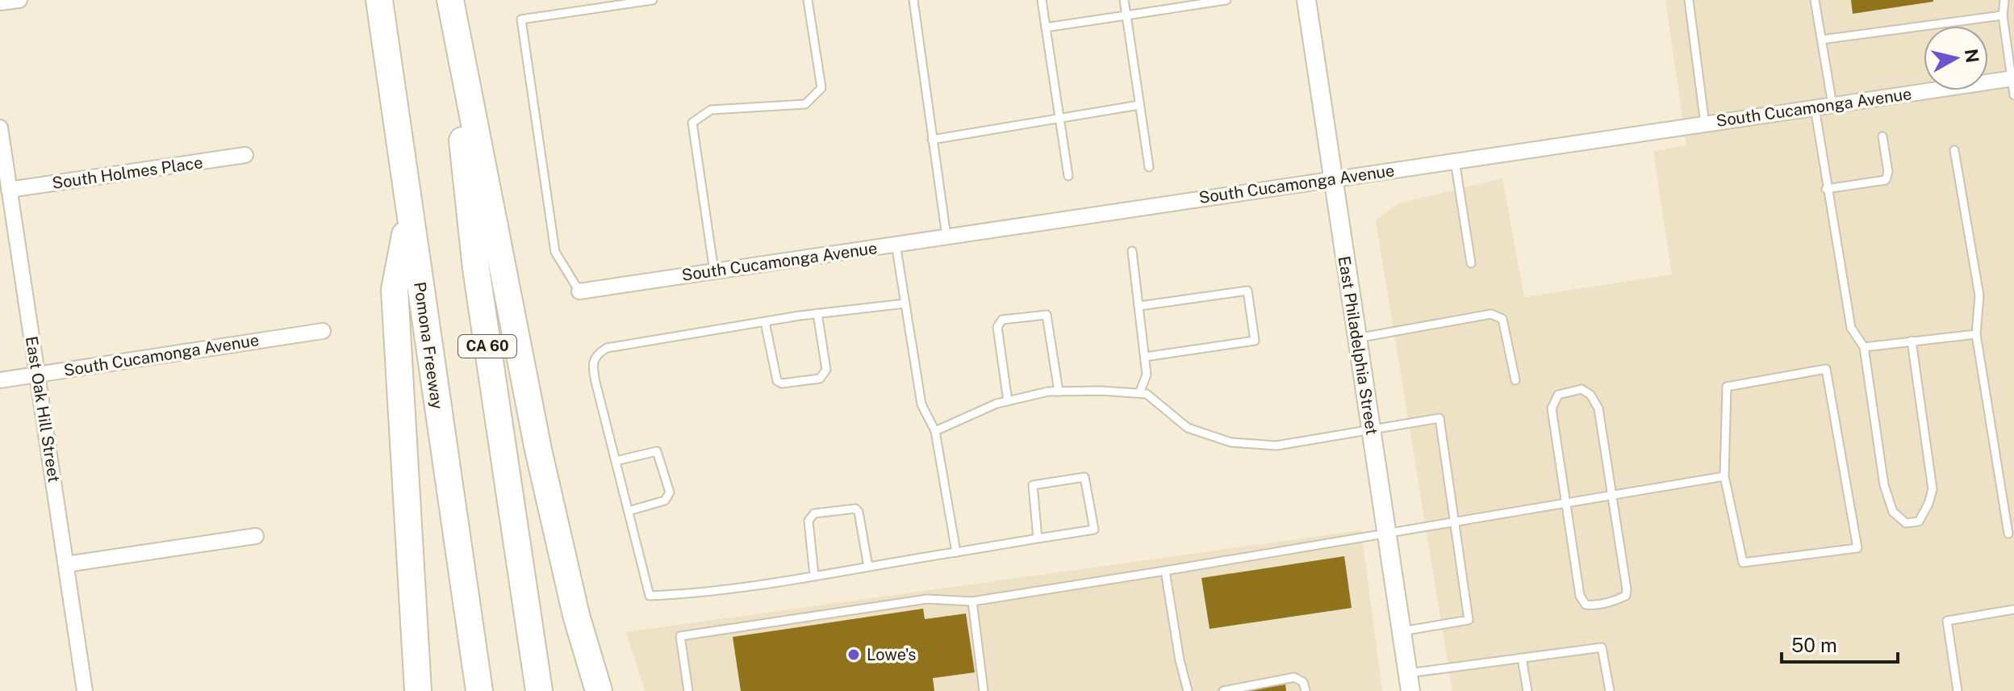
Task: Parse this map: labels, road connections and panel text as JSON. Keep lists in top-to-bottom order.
{
  "streets": {
    "highway": ["Pomona Freeway", "CA 60"],
    "street": [
      "South Cucamonga Avenue",
      "South Holmes Place",
      "East Philadelphia Street",
      "East Oak Hill Street"
    ]
  },
  "crossings": [
    ["South Cucamonga Avenue", "East Philadelphia Street"],
    ["South Cucamonga Avenue", "East Oak Hill Street"],
    ["South Holmes Place", "East Oak Hill Street"]
  ],
  "places": ["Lowe's"],
  "scale_bar": "50 m",
  "north": "right"
}
